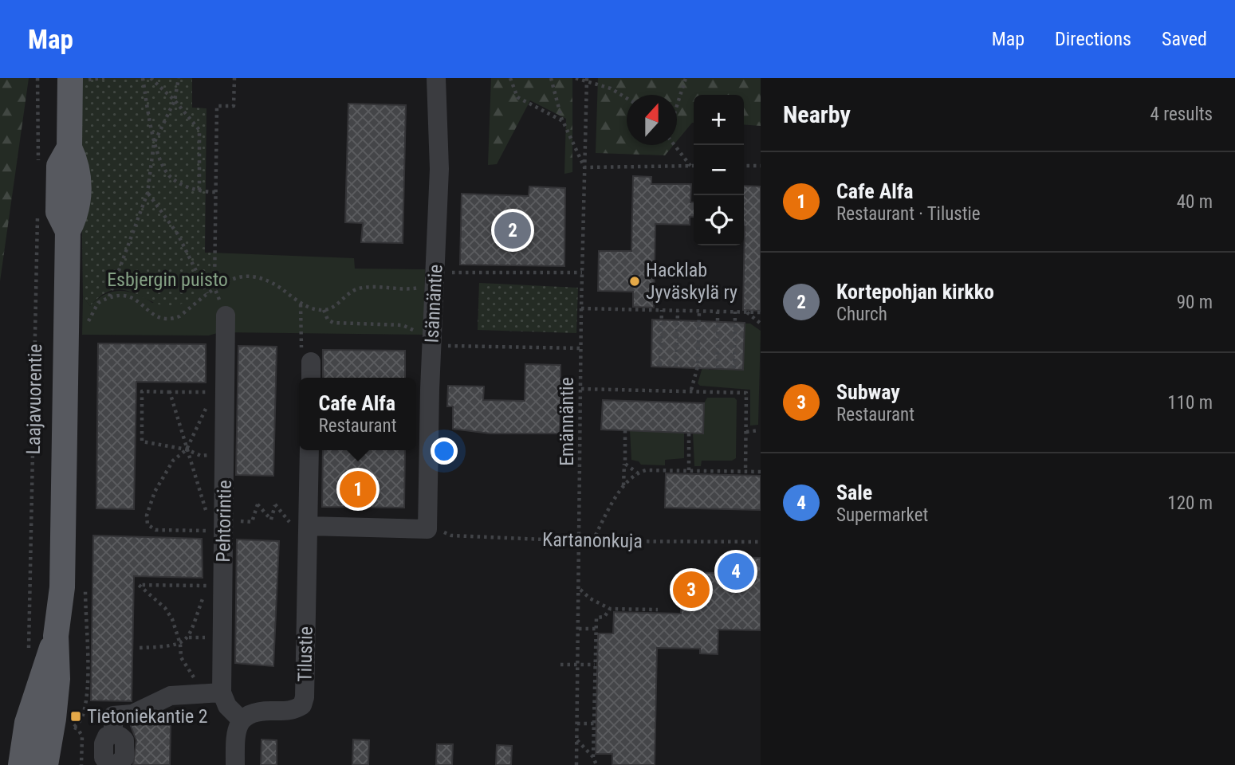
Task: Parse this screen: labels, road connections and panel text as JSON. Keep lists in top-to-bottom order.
{
  "streets": {
    "main road": ["Laajavuorentie"],
    "street": ["Isännäntie", "Pehtorintie", "Tilustie"],
    "path": ["Emännäntie", "Kartanonkuja"]
  },
  "crossings": [
    ["Isännäntie", "Kartanonkuja"],
    ["Emännäntie", "Kartanonkuja"]
  ],
  "parks": ["Esbjergin puisto"],
  "places": {
    "other": ["Hacklab Jyväskylä ry"],
    "transit": ["Tietoniekantie 2"]
  },
  "north": "top",
  "page": {
    "header": "Map",
    "nav": ["Map", "Directions", "Saved"],
    "heading": ["Nearby", "4 results"],
    "map_buttons": ["+", "−"],
    "list": [
      {
        "mark": "1",
        "name": "Cafe Alfa",
        "note": "Restaurant · Tilustie",
        "value": "40 m"
      },
      {
        "mark": "2",
        "name": "Kortepohjan kirkko",
        "note": "Church",
        "value": "90 m"
      },
      {
        "mark": "3",
        "name": "Subway",
        "note": "Restaurant",
        "value": "110 m"
      },
      {
        "mark": "4",
        "name": "Sale",
        "note": "Supermarket",
        "value": "120 m"
      }
    ],
    "pins": [
      "2",
      "1",
      "4",
      "3"
    ],
    "popup": ["Cafe Alfa", "Restaurant"]
  }
}
